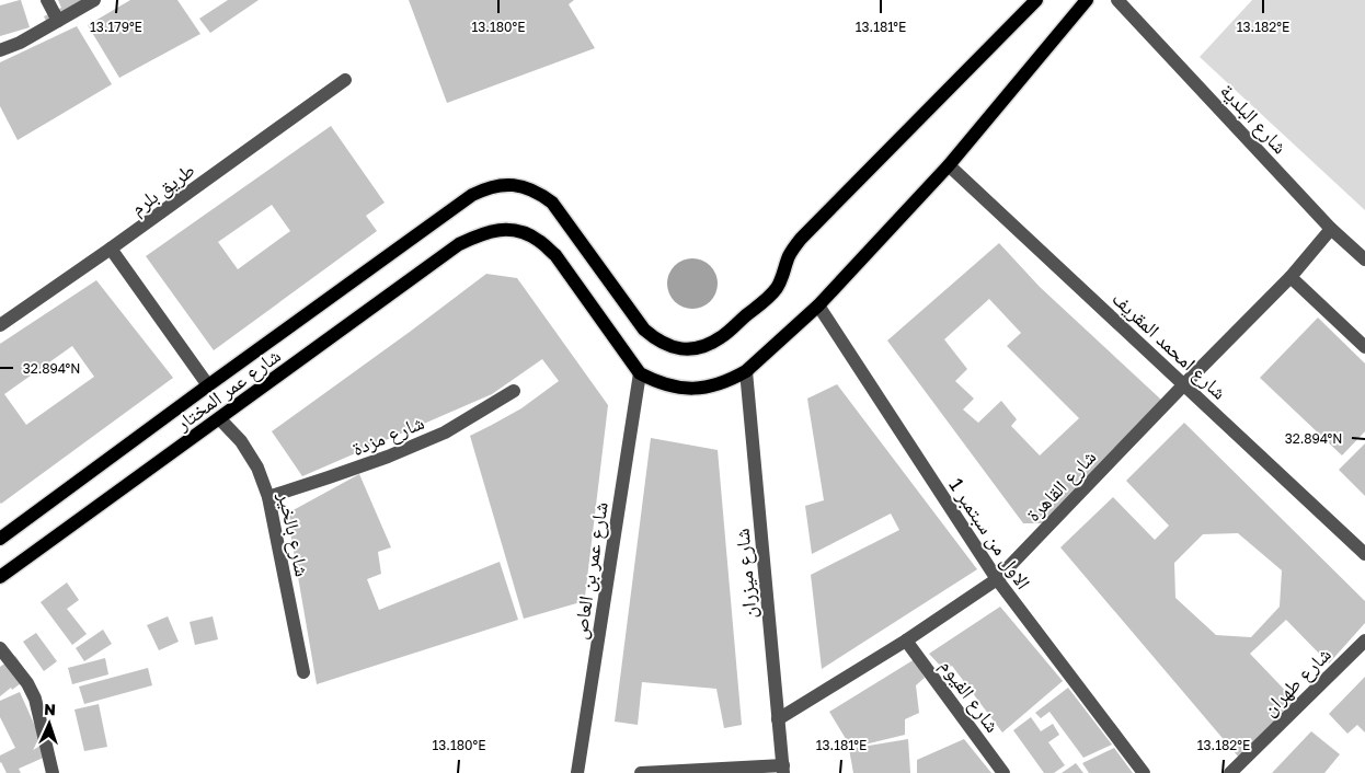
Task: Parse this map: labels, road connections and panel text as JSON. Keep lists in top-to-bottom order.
{
  "streets": {
    "main road": ["شارع عمر المختار"],
    "street": [
      "شارع البلدية",
      "طريق بلرم",
      "شارع امحمد المقريف",
      "شارع مزدة",
      "شارع القاهرة",
      "الاول من سبتمبر 1",
      "شارع بالخير",
      "شارع عمر بن العاص",
      "شارع ميزران",
      "شارع طهران",
      "شارع الفيوم"
    ]
  },
  "crossings": [
    ["شارع البلدية", "شارع القاهرة"],
    ["شارع امحمد المقريف", "شارع القاهرة"],
    ["شارع عمر المختار", "شارع بالخير"],
    ["شارع عمر المختار", "شارع عمر بن العاص"],
    ["شارع مزدة", "شارع بالخير"],
    ["شارع القاهرة", "الاول من سبتمبر 1"],
    ["شارع القاهرة", "شارع ميزران"],
    ["شارع القاهرة", "شارع الفيوم"]
  ],
  "north": "top",
  "coordinates": [
    "13.179°E",
    "13.180°E",
    "13.181°E",
    "13.182°E",
    "32.894°N"
  ]
}
